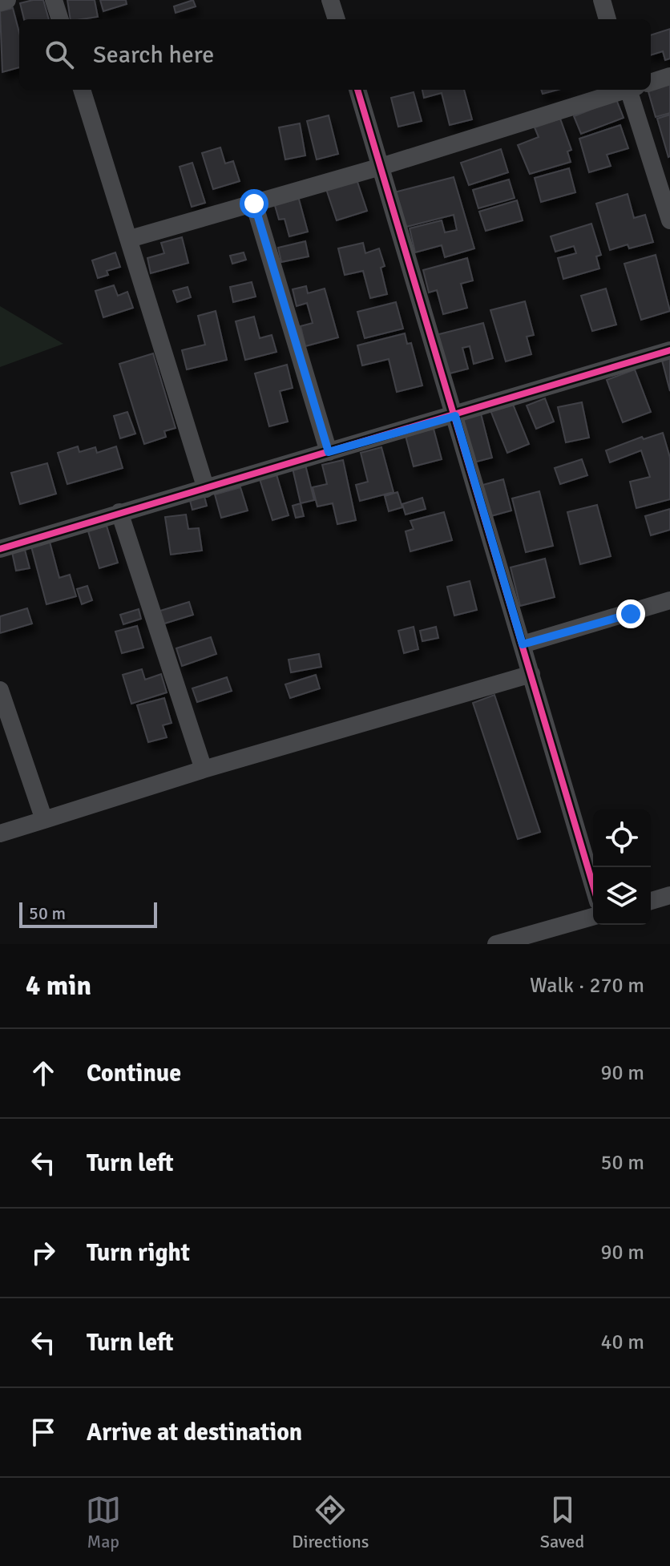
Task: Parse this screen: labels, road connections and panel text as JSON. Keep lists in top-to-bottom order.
{
  "scale_bar": "50 m",
  "page": {
    "search": "Search here",
    "scale": "50 m",
    "heading": ["4 min", "Walk · 270 m"],
    "list": [
      ["Continue", "90 m"],
      ["Turn left", "50 m"],
      ["Turn right", "90 m"],
      ["Turn left", "40 m"],
      "Arrive at destination"
    ],
    "nav": ["Map", "Directions", "Saved"]
  }
}
